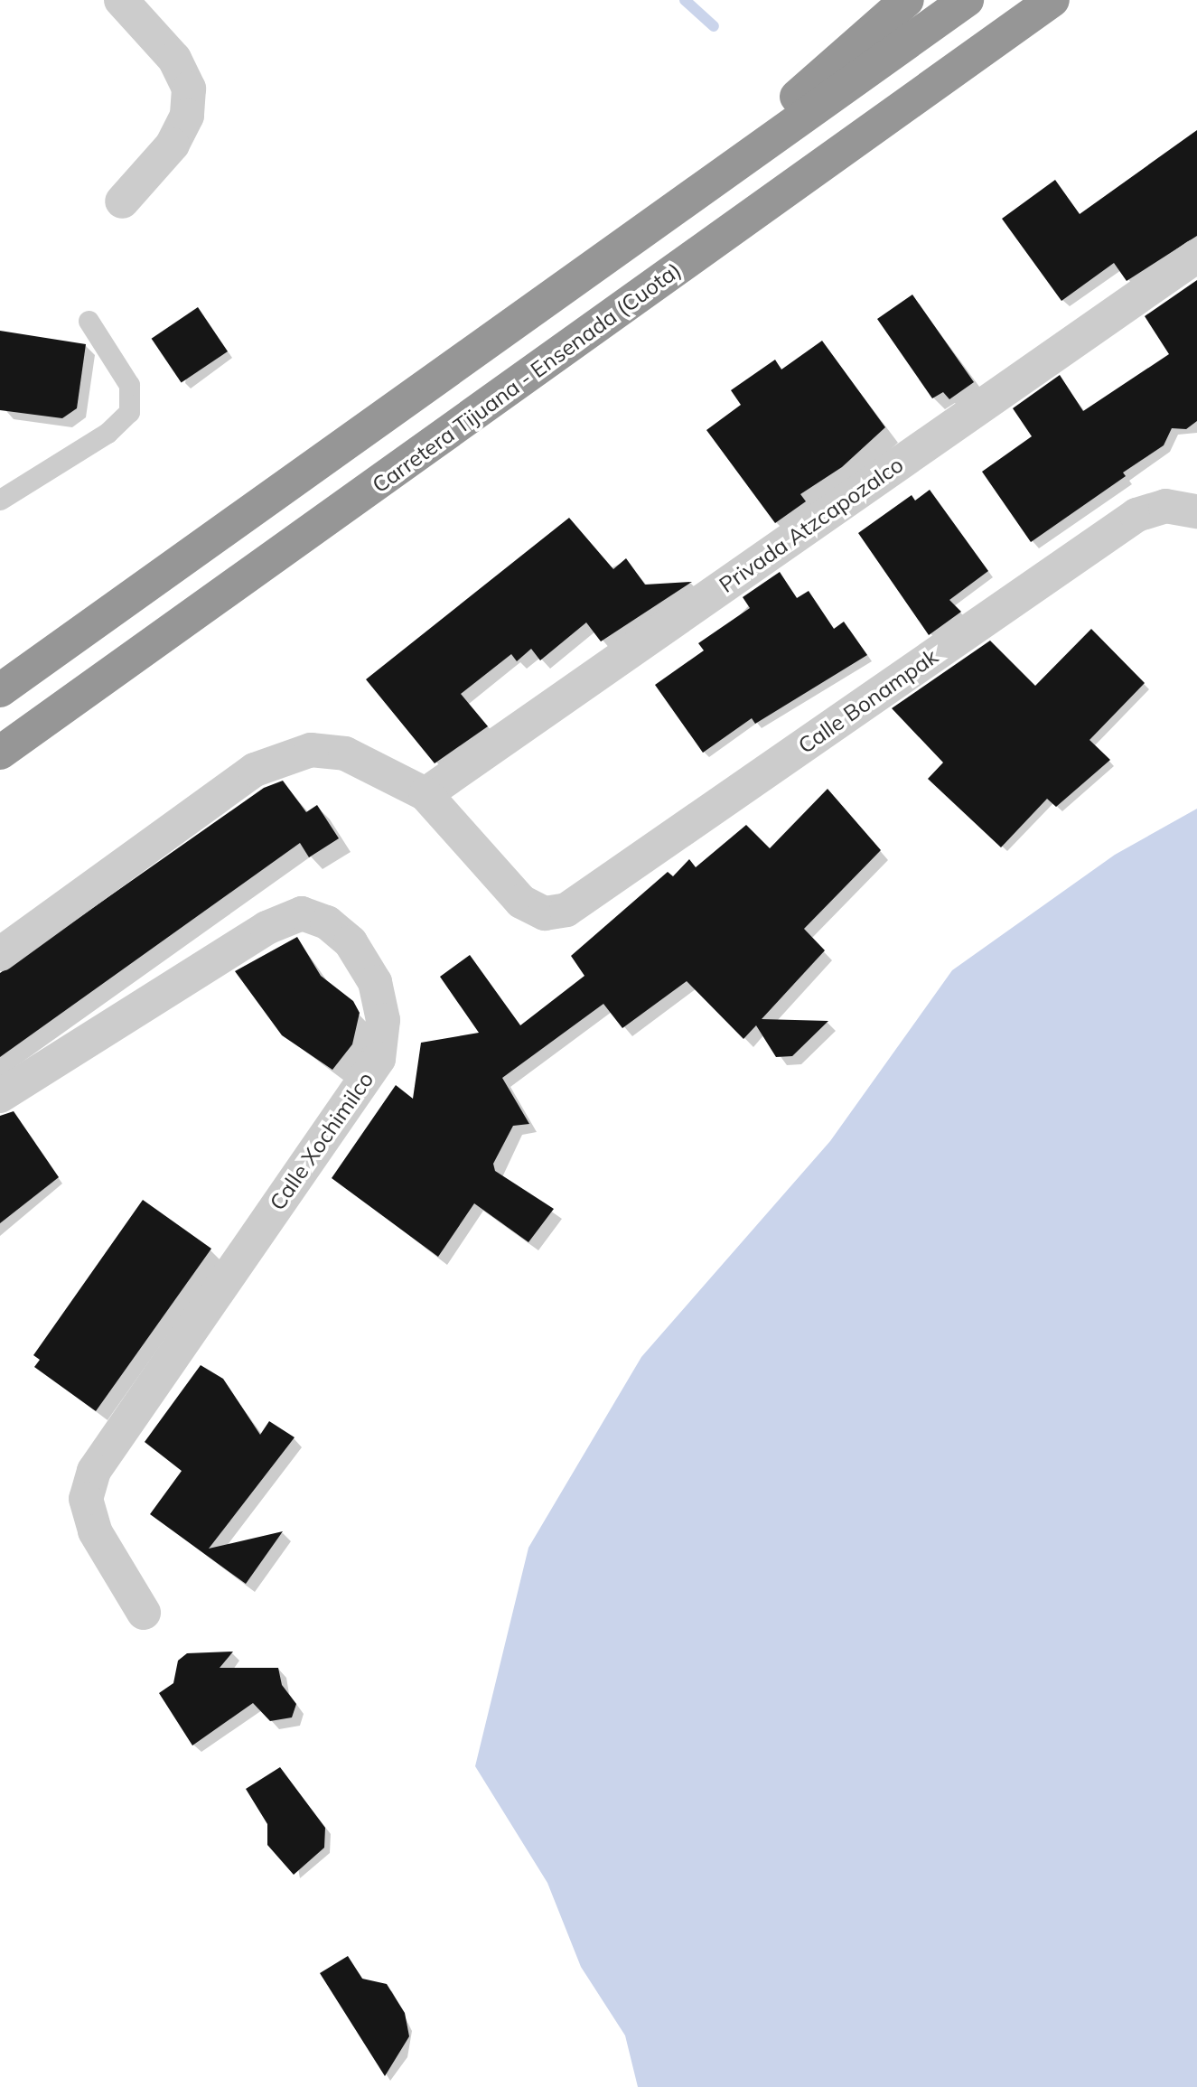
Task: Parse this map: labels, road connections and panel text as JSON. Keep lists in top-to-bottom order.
{
  "streets": {
    "highway": ["Carretera Tijuana - Ensenada (Cuota)"],
    "street": ["Privada Atzcapozalco", "Calle Bonampak", "Calle Xochimilco"]
  },
  "crossings": [
    ["Privada Atzcapozalco", "Calle Bonampak"]
  ]
}
